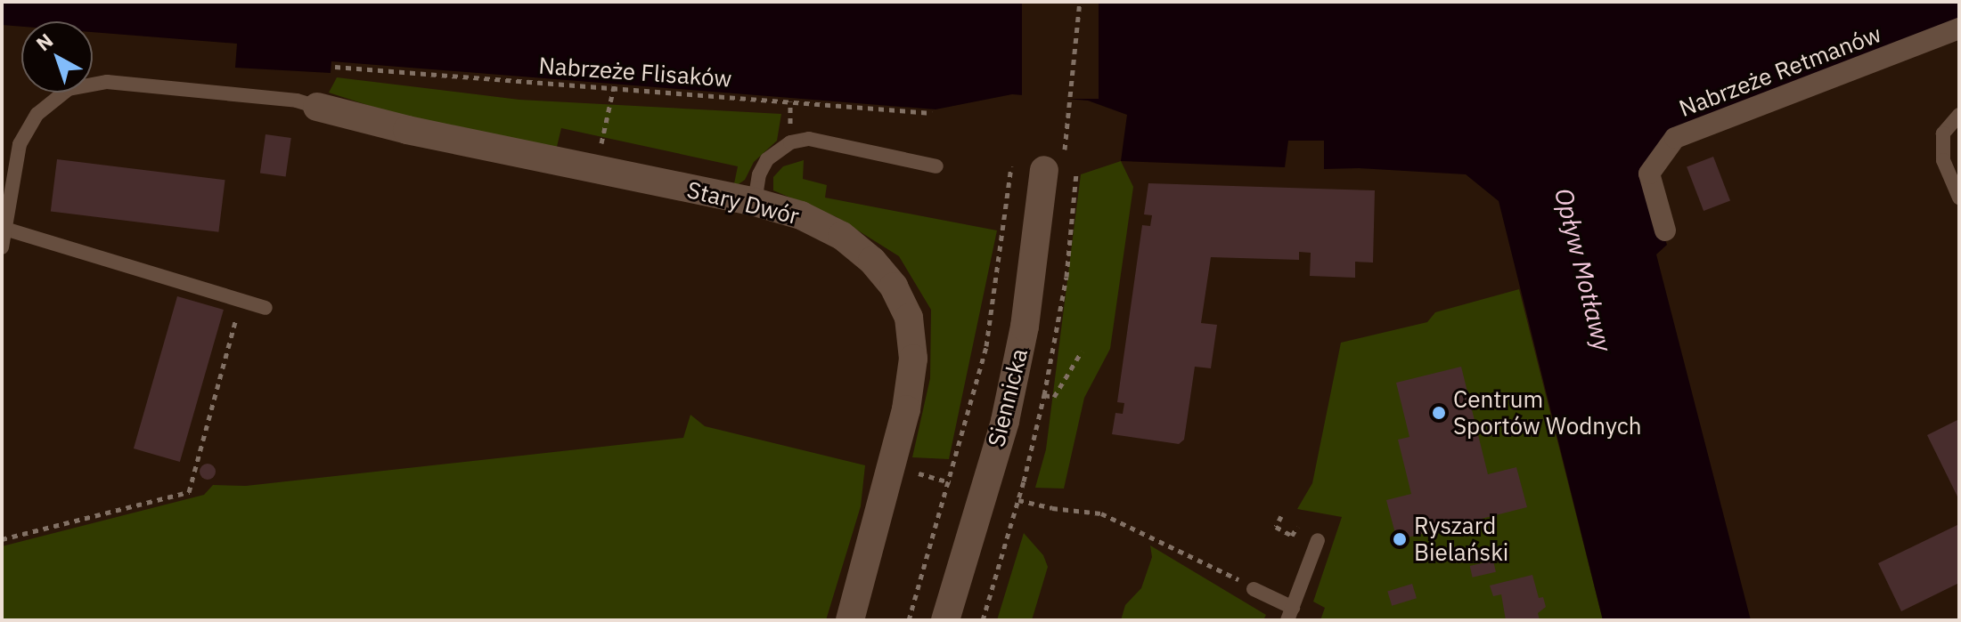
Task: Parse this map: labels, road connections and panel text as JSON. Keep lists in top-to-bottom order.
{
  "streets": {
    "street": ["Nabrzeże Retmanów", "Stary Dwór", "Siennicka"],
    "path": ["Nabrzeże Flisaków"]
  },
  "water": ["Opływ Motławy"],
  "places": ["Centrum Sportów Wodnych", "Ryszard Bielański"],
  "north": "top left"
}
